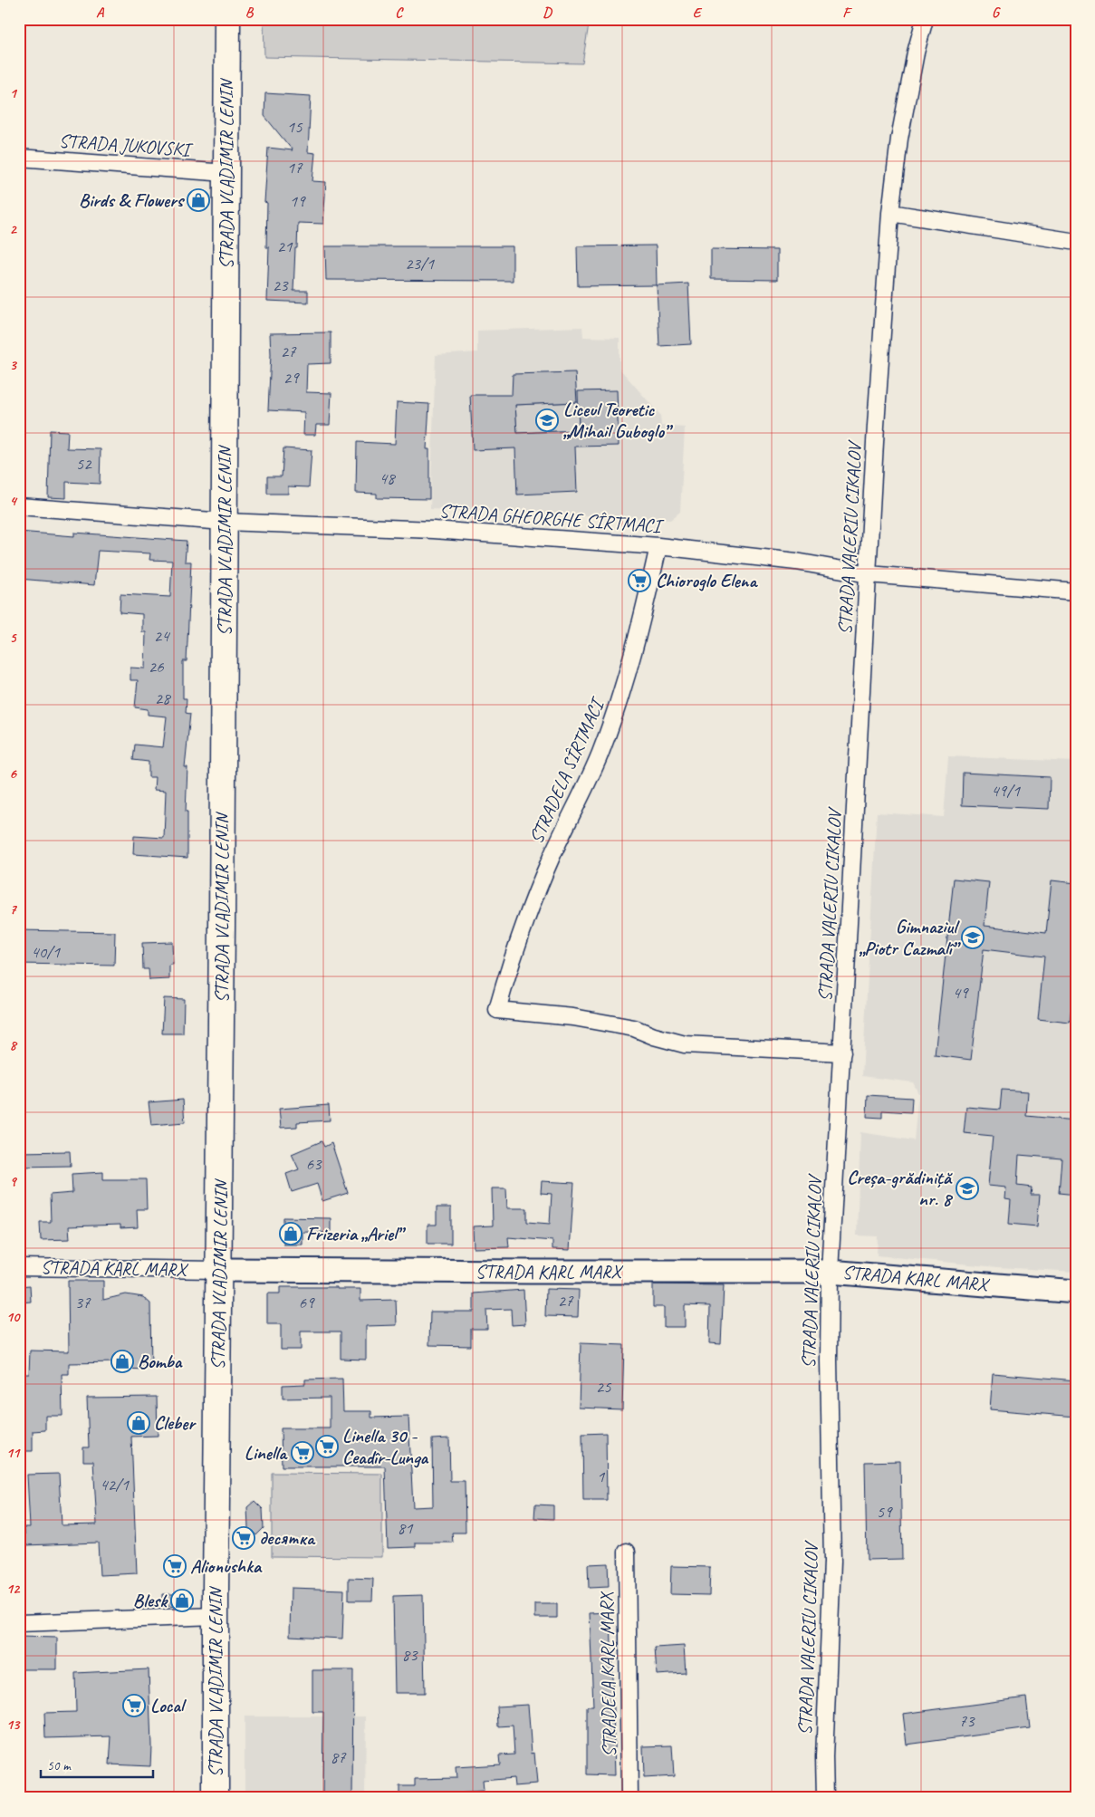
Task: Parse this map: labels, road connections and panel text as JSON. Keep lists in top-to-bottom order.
{
  "streets": {
    "main road": ["STRADA VLADIMIR LENIN"],
    "street": [
      "STRADA JUKOVSKI",
      "STRADA GHEORGHE SÎRTMACI",
      "STRADA VALERIU CIKALOV",
      "STRADELA SÎRTMACI",
      "STRADA KARL MARX",
      "STRADELA KARL MARX"
    ]
  },
  "crossings": [
    ["STRADA JUKOVSKI", "STRADA VLADIMIR LENIN"],
    ["STRADA VLADIMIR LENIN", "STRADA GHEORGHE SÎRTMACI"],
    ["STRADA VLADIMIR LENIN", "STRADA KARL MARX"],
    ["STRADA GHEORGHE SÎRTMACI", "STRADA VALERIU CIKALOV"],
    ["STRADA GHEORGHE SÎRTMACI", "STRADELA SÎRTMACI"],
    ["STRADA VALERIU CIKALOV", "STRADELA SÎRTMACI"],
    ["STRADA VALERIU CIKALOV", "STRADA KARL MARX"]
  ],
  "places": {
    "shop": [
      "Birds & Flowers",
      "Frizeria „Ariel”",
      "Bomba",
      "Cleber",
      "Blesk"
    ],
    "school or university": ["Liceul Teoretic „Mihail Guboglo”", "Gimnaziul „Piotr Cazmalî”", "Creșa-grădiniță nr. 8"],
    "supermarket": [
      "Chioroglo Elena",
      "Linella 30 - Ceadîr-Lunga",
      "Linella",
      "десятка",
      "Alionushka",
      "Local"
    ]
  },
  "house_numbers": [
    "15",
    "17",
    "19",
    "21",
    "23/1",
    "23",
    "27",
    "29",
    "52",
    "48",
    "24",
    "26",
    "28",
    "49/1",
    "40/1",
    "49",
    "63",
    "27",
    "37",
    "69",
    "25",
    "1",
    "42/1",
    "59",
    "81",
    "83",
    "73",
    "87"
  ],
  "scale_bar": "50 m",
  "grid": {
    "columns": [
      "A",
      "B",
      "C",
      "D",
      "E",
      "F",
      "G"
    ],
    "rows": [
      "1",
      "2",
      "3",
      "4",
      "5",
      "6",
      "7",
      "8",
      "9",
      "10",
      "11",
      "12",
      "13"
    ]
  }
}
